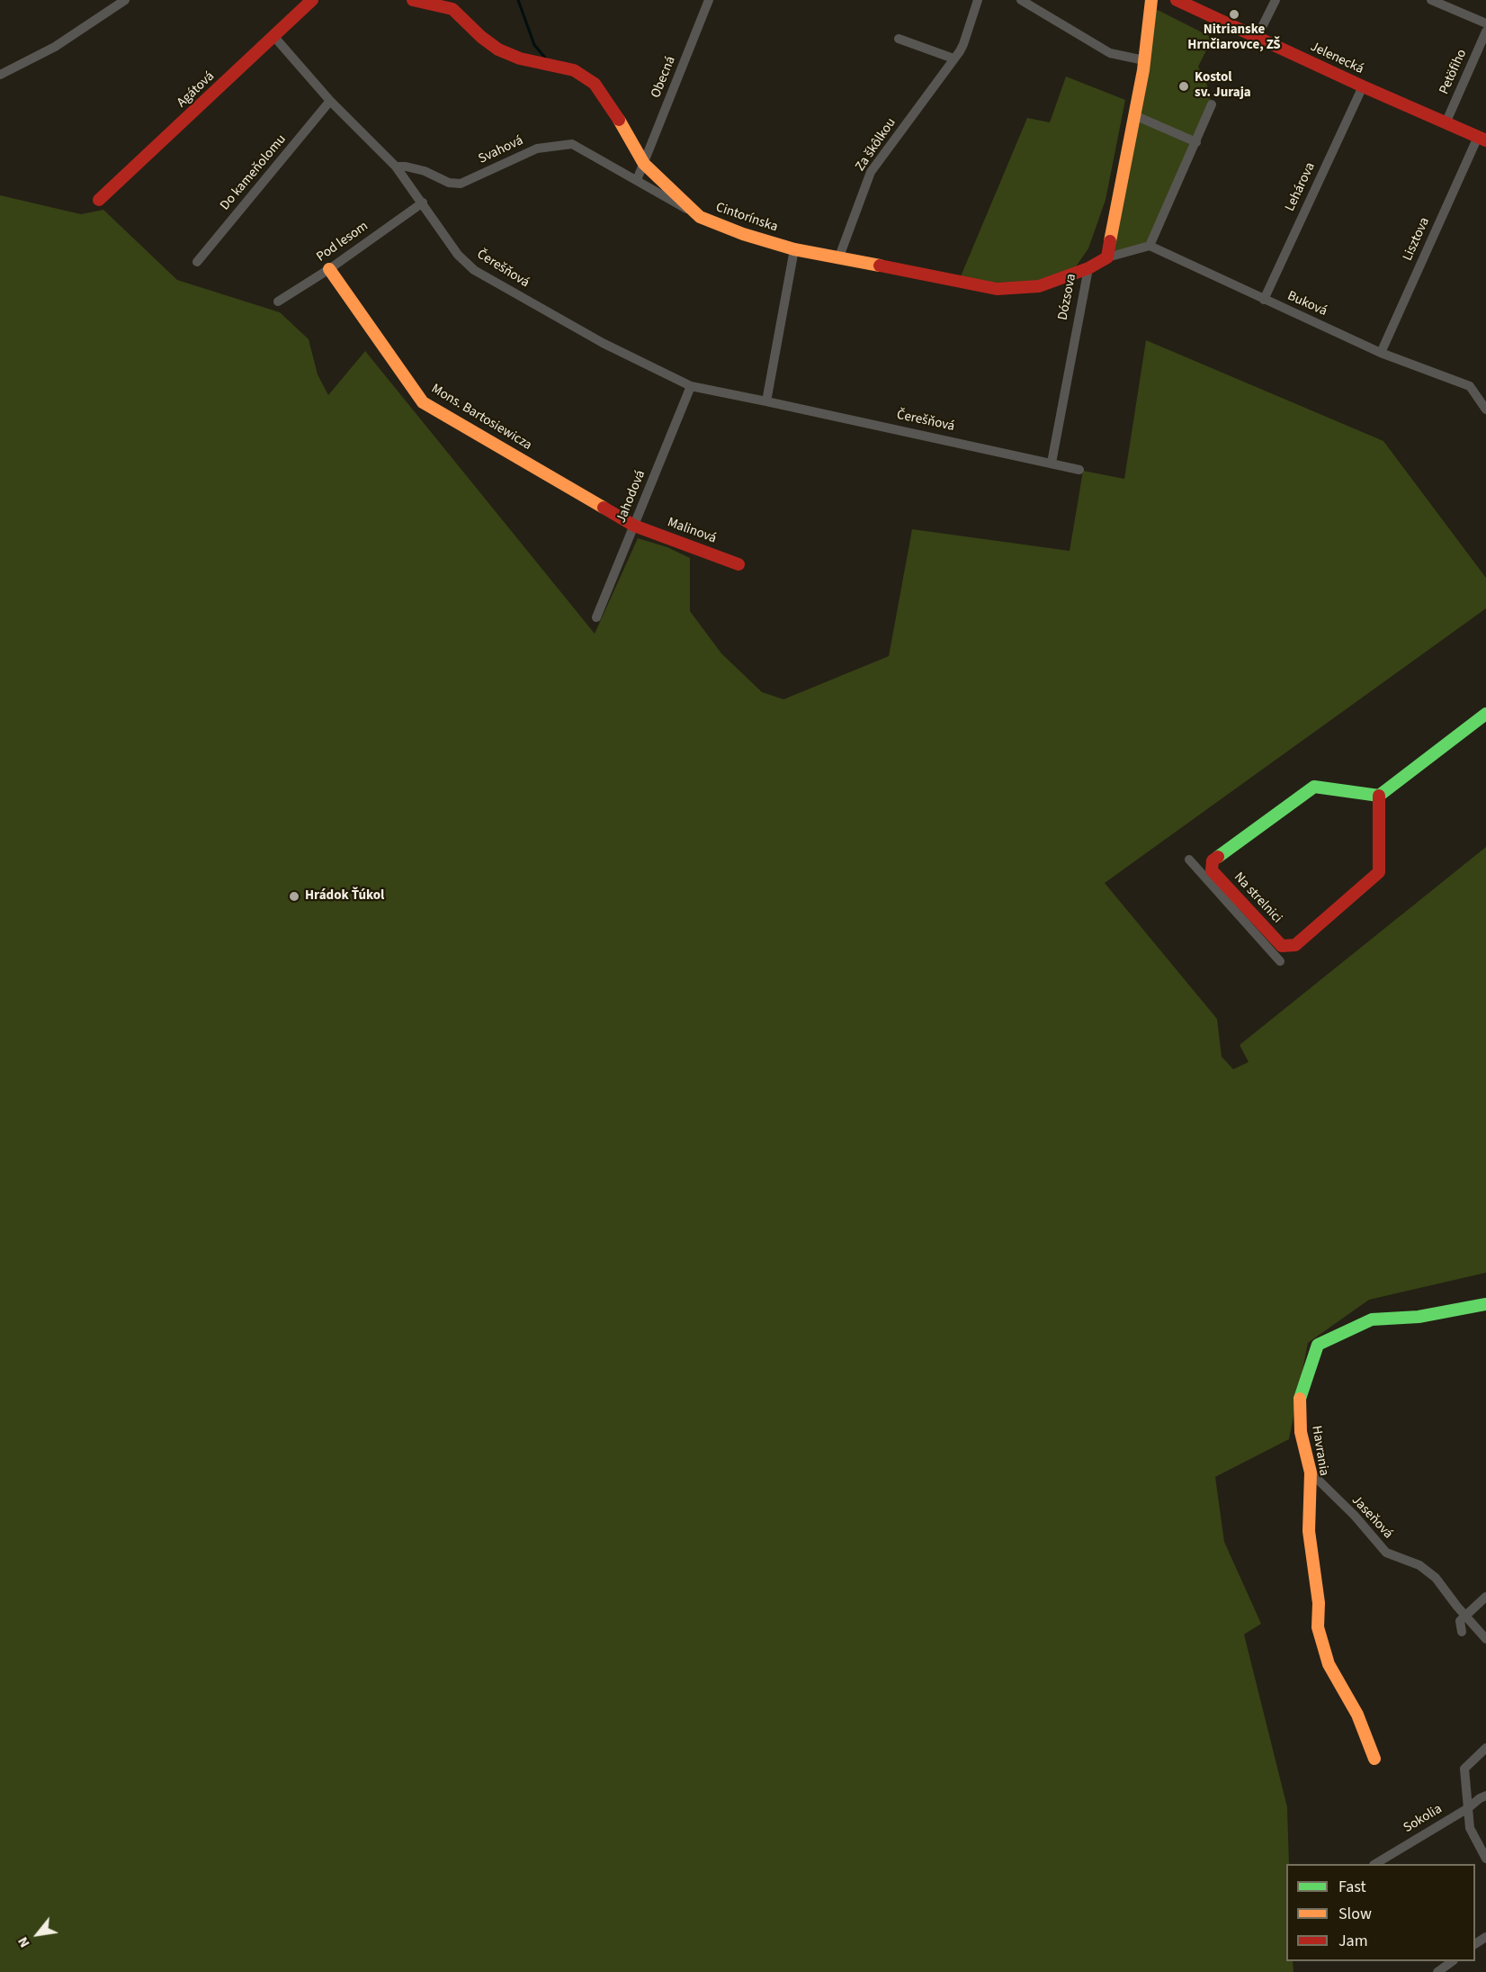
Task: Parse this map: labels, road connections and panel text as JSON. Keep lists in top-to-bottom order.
{
  "streets": {
    "street": [
      "Jelenecká",
      "Petöfiho",
      "Obecná",
      "Agátová",
      "Za škôlkou",
      "Svahová",
      "Do kameňolomu",
      "Lehárova",
      "Cintorínska",
      "Lisztova",
      "Pod lesom",
      "Čerešňová",
      "Dózsova",
      "Buková",
      "Mons. Bartosiewicza",
      "Jahodová",
      "Malinová",
      "Na strelnici",
      "Havrania",
      "Jaseňová",
      "Sokolia"
    ]
  },
  "crossings": [
    ["Jelenecká", "Petöfiho"],
    ["Jelenecká", "Lehárova"],
    ["Jelenecká", "Lisztova"],
    ["Obecná", "Svahová"],
    ["Obecná", "Cintorínska"],
    ["Agátová", "Čerešňová"],
    ["Za škôlkou", "Cintorínska"],
    ["Svahová", "Cintorínska"],
    ["Svahová", "Čerešňová"],
    ["Do kameňolomu", "Čerešňová"],
    ["Lehárova", "Buková"],
    ["Cintorínska", "Dózsova"],
    ["Lisztova", "Buková"],
    ["Pod lesom", "Čerešňová"],
    ["Pod lesom", "Mons. Bartosiewicza"],
    ["Čerešňová", "Dózsova"],
    ["Čerešňová", "Jahodová"],
    ["Mons. Bartosiewicza", "Jahodová"],
    ["Mons. Bartosiewicza", "Malinová"],
    ["Jahodová", "Malinová"],
    ["Havrania", "Jaseňová"]
  ],
  "places": ["Nitrianske Hrnčiarovce, ZŠ", "Kostol sv. Juraja", "Hrádok Ťúkol"],
  "legend": ["Fast", "Slow", "Jam"],
  "north": "bottom left"
}
